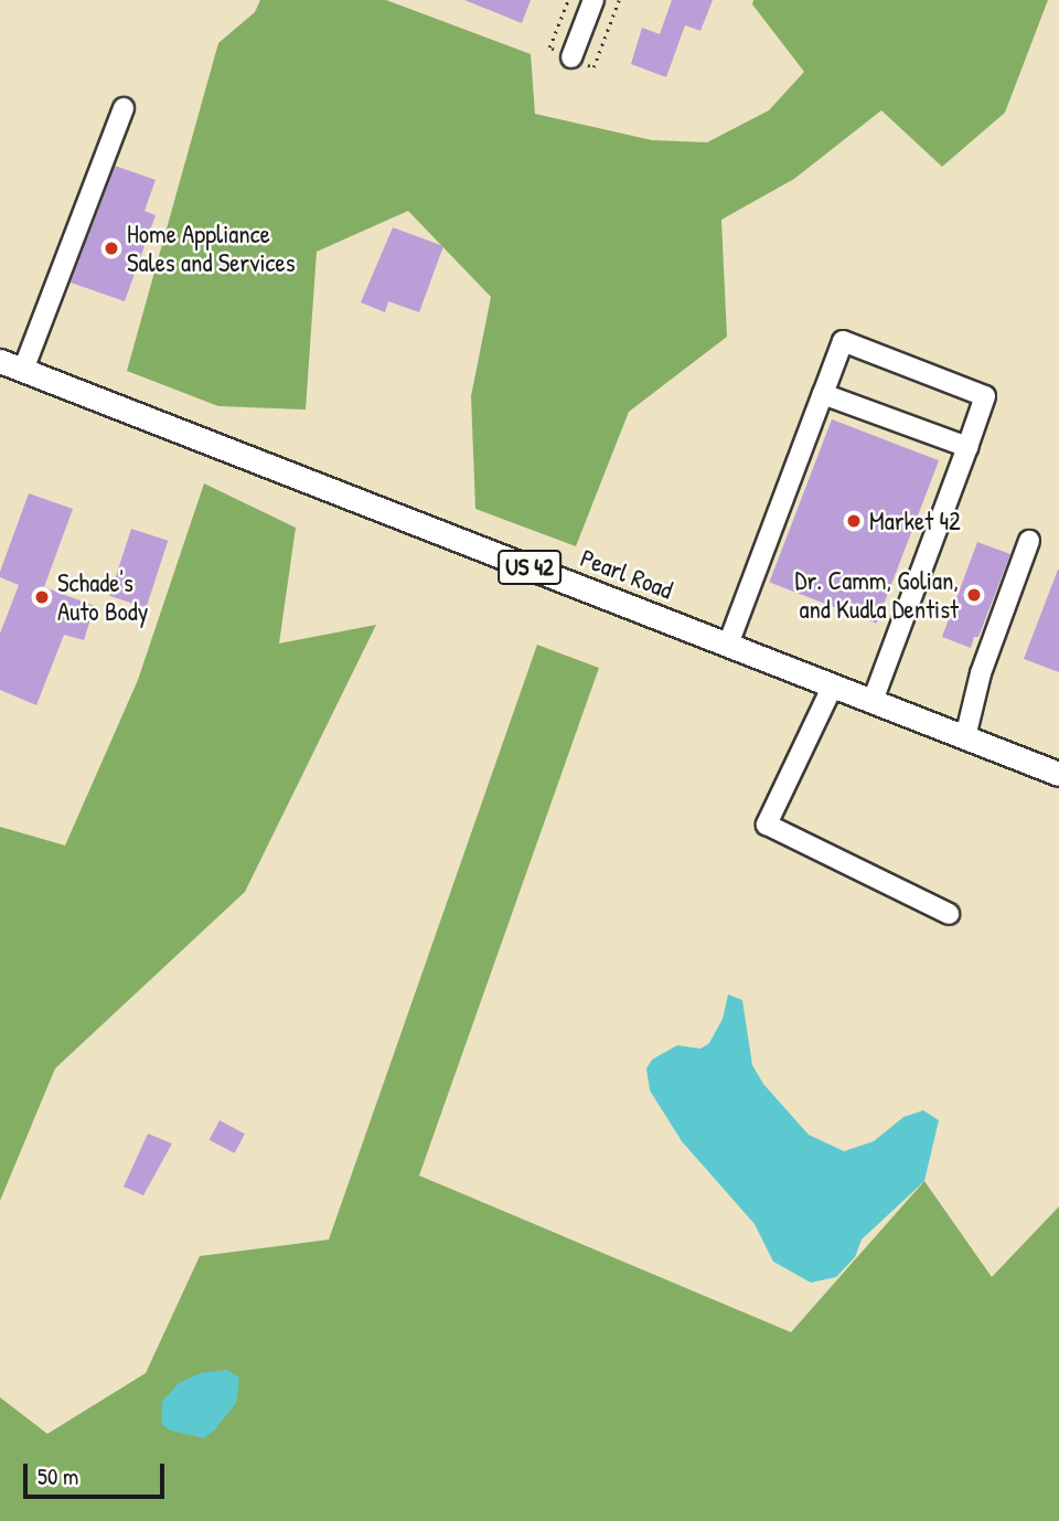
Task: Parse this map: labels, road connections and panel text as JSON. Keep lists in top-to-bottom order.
{
  "streets": {
    "main road": ["US 42", "Pearl Road"]
  },
  "places": [
    "Home Appliance Sales and Services",
    "Market 42",
    "Dr. Camm, Golian, and Kudla Dentist",
    "Schade's Auto Body"
  ],
  "scale_bar": "50 m"
}
